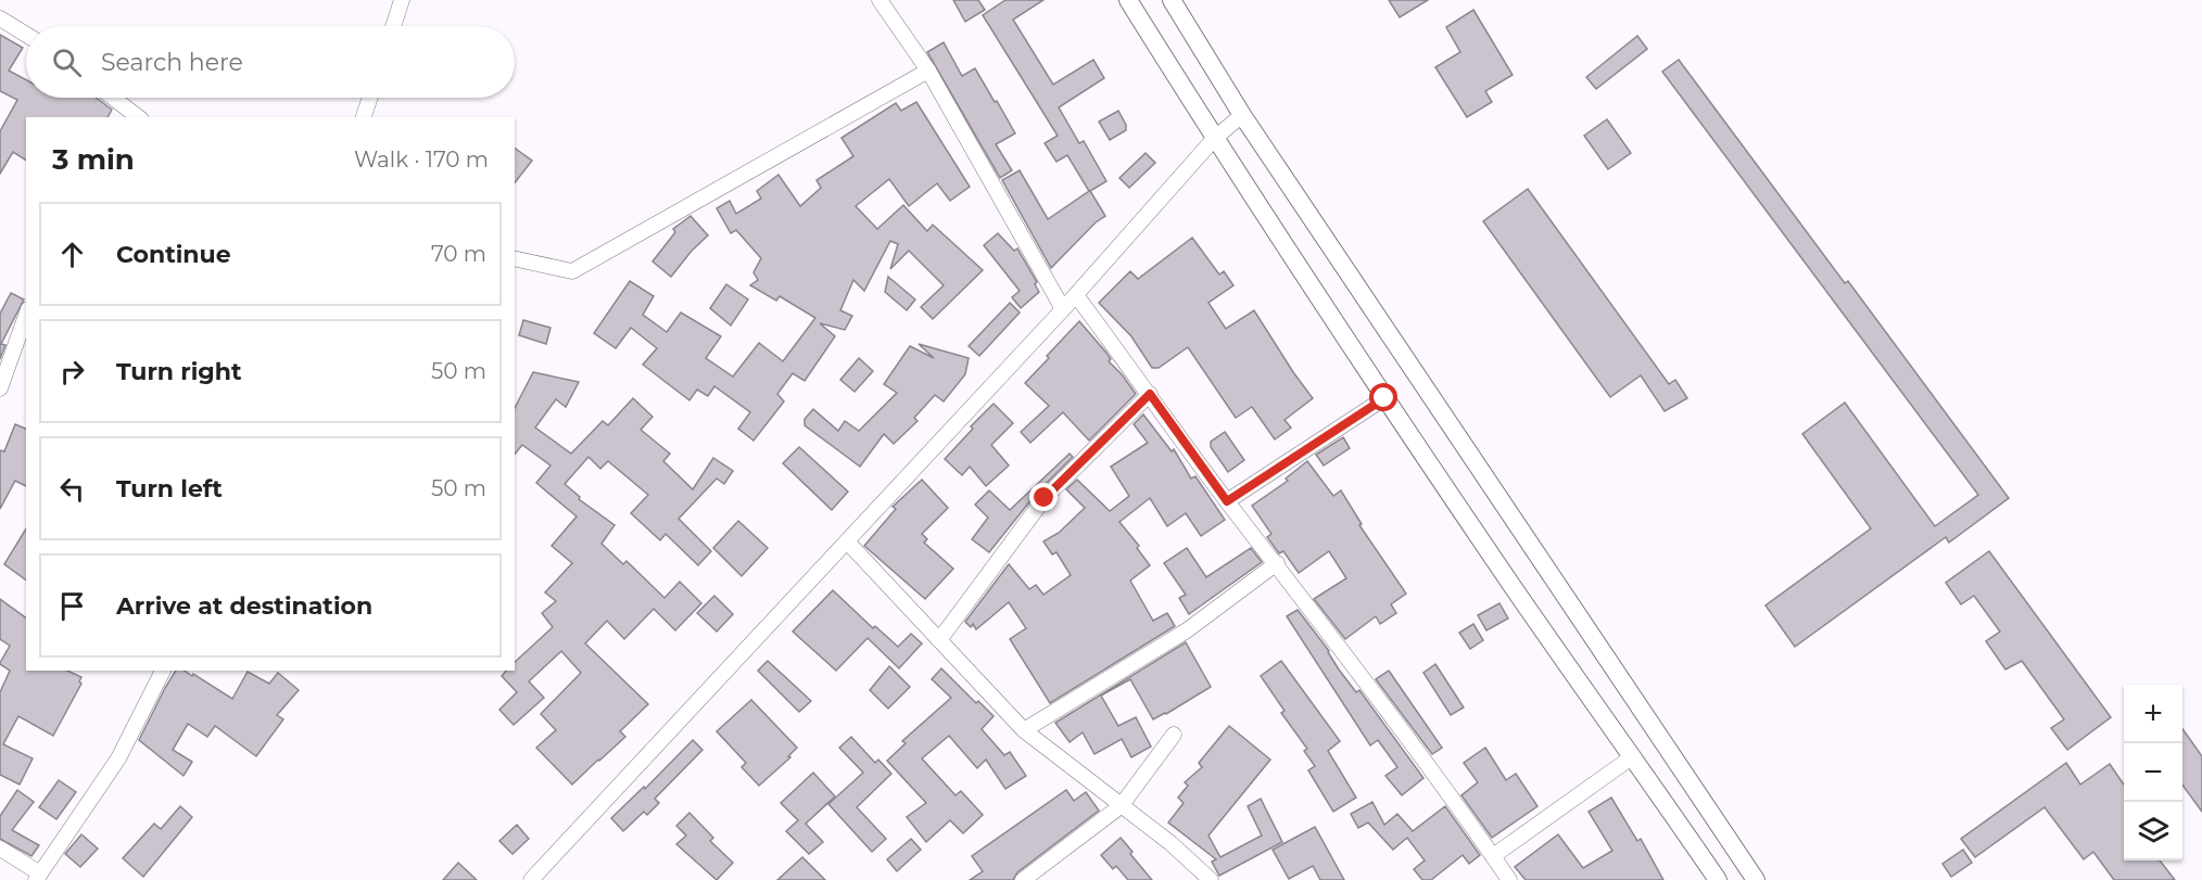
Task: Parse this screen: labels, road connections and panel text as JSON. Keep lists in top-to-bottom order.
{
  "page": {
    "search": "Search here",
    "heading": ["3 min", "Walk · 170 m"],
    "list": [
      ["Continue", "70 m"],
      ["Turn right", "50 m"],
      ["Turn left", "50 m"],
      "Arrive at destination"
    ],
    "map_buttons": ["+", "−"]
  }
}
